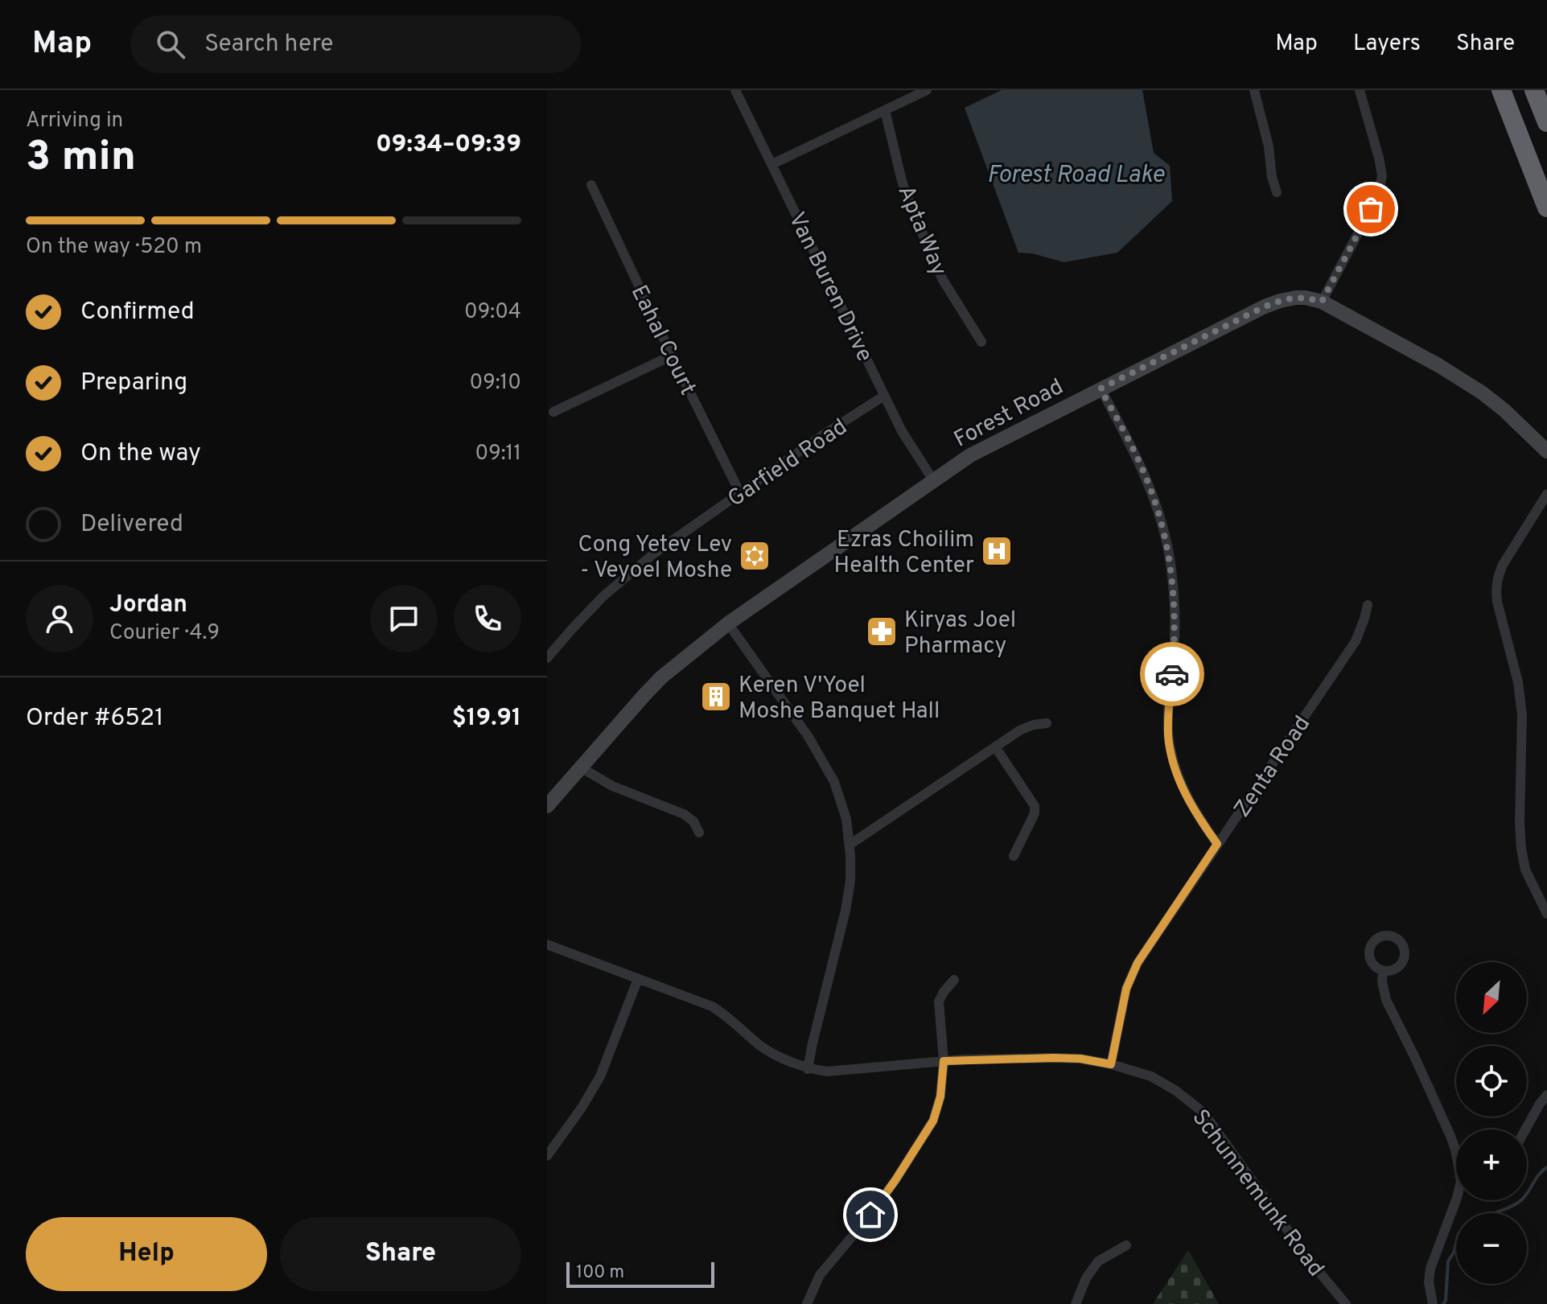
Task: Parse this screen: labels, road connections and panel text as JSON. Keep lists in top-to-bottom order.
{
  "streets": {
    "street": [
      "Apta Way",
      "Van Buren Drive",
      "Eahal Court",
      "Forest Road",
      "Garfield Road",
      "Zenta Road",
      "Schunnemunk Road"
    ]
  },
  "crossings": [
    ["Van Buren Drive", "Forest Road"],
    ["Van Buren Drive", "Garfield Road"],
    ["Eahal Court", "Garfield Road"],
    ["Zenta Road", "Schunnemunk Road"]
  ],
  "water": ["Forest Road Lake"],
  "places": {
    "hospital": ["Ezras Choilim Health Center"],
    "synagogue": ["Cong Yetev Lev - Veyoel Moshe"],
    "pharmacy": ["Kiryas Joel Pharmacy"],
    "building": ["Keren V'Yoel Moshe Banquet Hall"]
  },
  "scale_bar": "100 m",
  "north": "bottom left",
  "page": {
    "header": "Map",
    "search": "Search here",
    "nav": ["Map", "Layers", "Share"],
    "heading": ["3 min", "Arriving in", "09:34–09:39"],
    "panel": [
      "Jordan",
      "Courier · 4.9",
      "Order #6521",
      "$19.91"
    ],
    "bar": "On the way · 520 m",
    "list": [
      ["Confirmed", "09:04"],
      ["Preparing", "09:10"],
      ["On the way", "09:11"],
      "Delivered"
    ],
    "map_buttons": ["+", "−"],
    "buttons": ["Help", "Share"],
    "scale": "100 m"
  }
}
